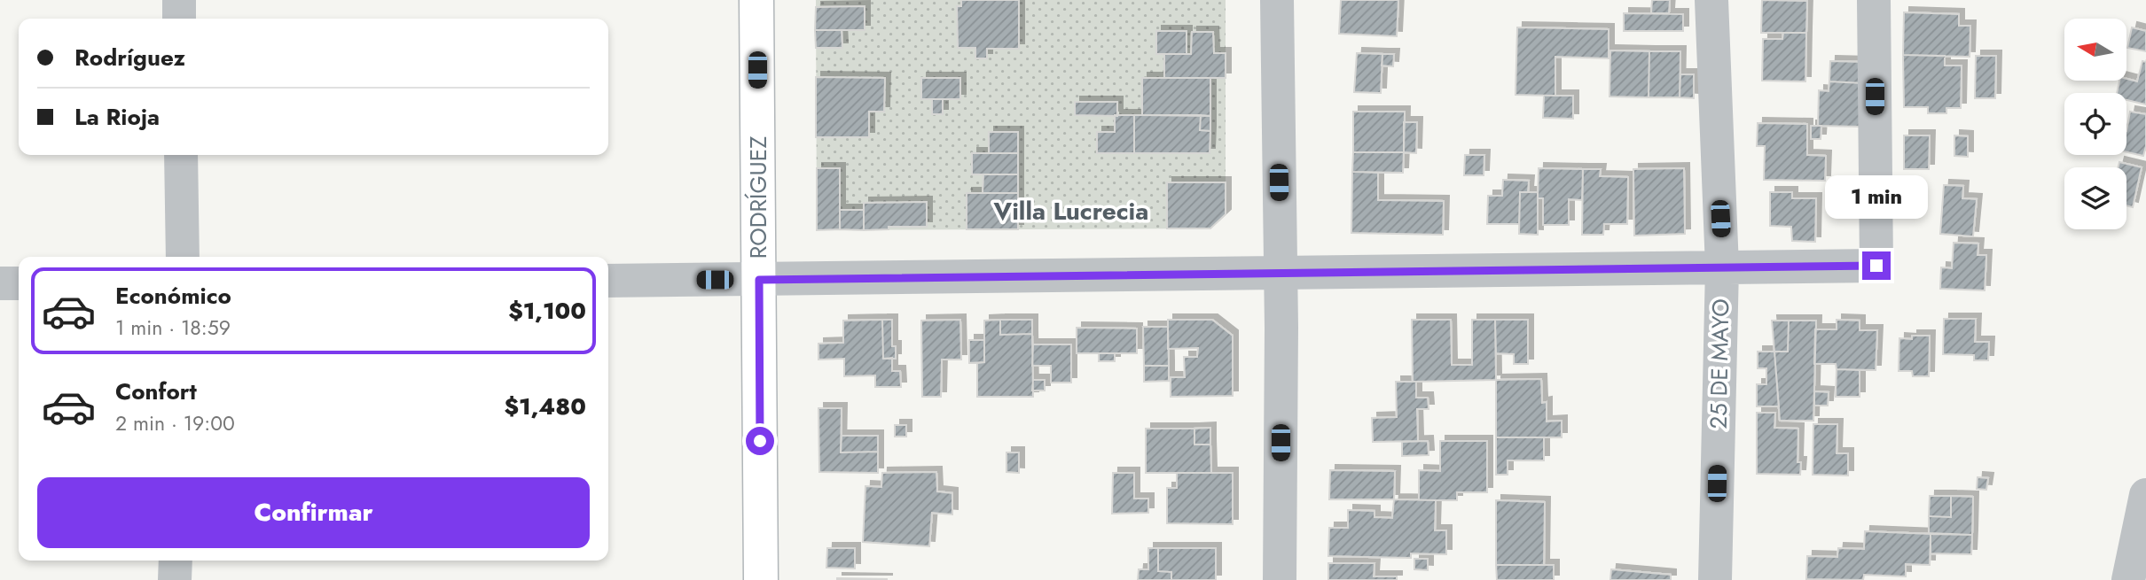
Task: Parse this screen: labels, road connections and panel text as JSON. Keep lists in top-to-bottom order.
{
  "streets": {
    "main road": ["RODRÍGUEZ"],
    "street": ["25 DE MAYO"]
  },
  "districts": ["Villa Lucrecia"],
  "north": "left",
  "page": {
    "banner": ["Rodríguez", "La Rioja"],
    "bubble": "1 min",
    "list": [
      {
        "name": "Económico",
        "note": "1 min · 18:59",
        "value": "$1,100"
      },
      {
        "name": "Confort",
        "note": "2 min · 19:00",
        "value": "$1,480"
      }
    ],
    "buttons": "Confirmar"
  }
}
